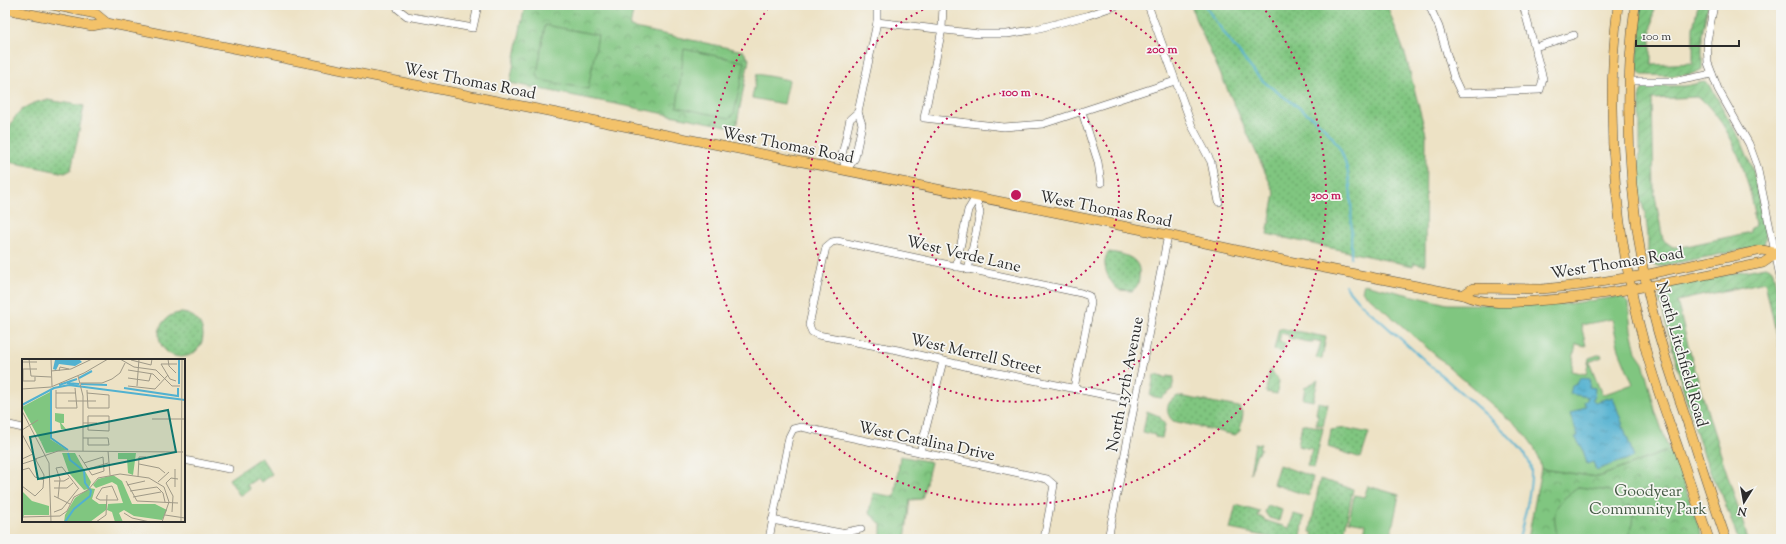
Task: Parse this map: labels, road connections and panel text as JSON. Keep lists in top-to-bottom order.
{
  "streets": {
    "main road": ["West Thomas Road", "North Litchfield Road"],
    "street": [
      "West Verde Lane",
      "West Merrell Street",
      "North 137th Avenue",
      "West Catalina Drive"
    ]
  },
  "crossings": [
    ["West Thomas Road", "North Litchfield Road"],
    ["West Thomas Road", "North 137th Avenue"],
    ["West Verde Lane", "West Merrell Street"],
    ["West Merrell Street", "North 137th Avenue"]
  ],
  "parks": ["Goodyear Community Park"],
  "scale_bar": "100 m",
  "north": "bottom",
  "rings": ["200 m", "100 m", "300 m"]
}
